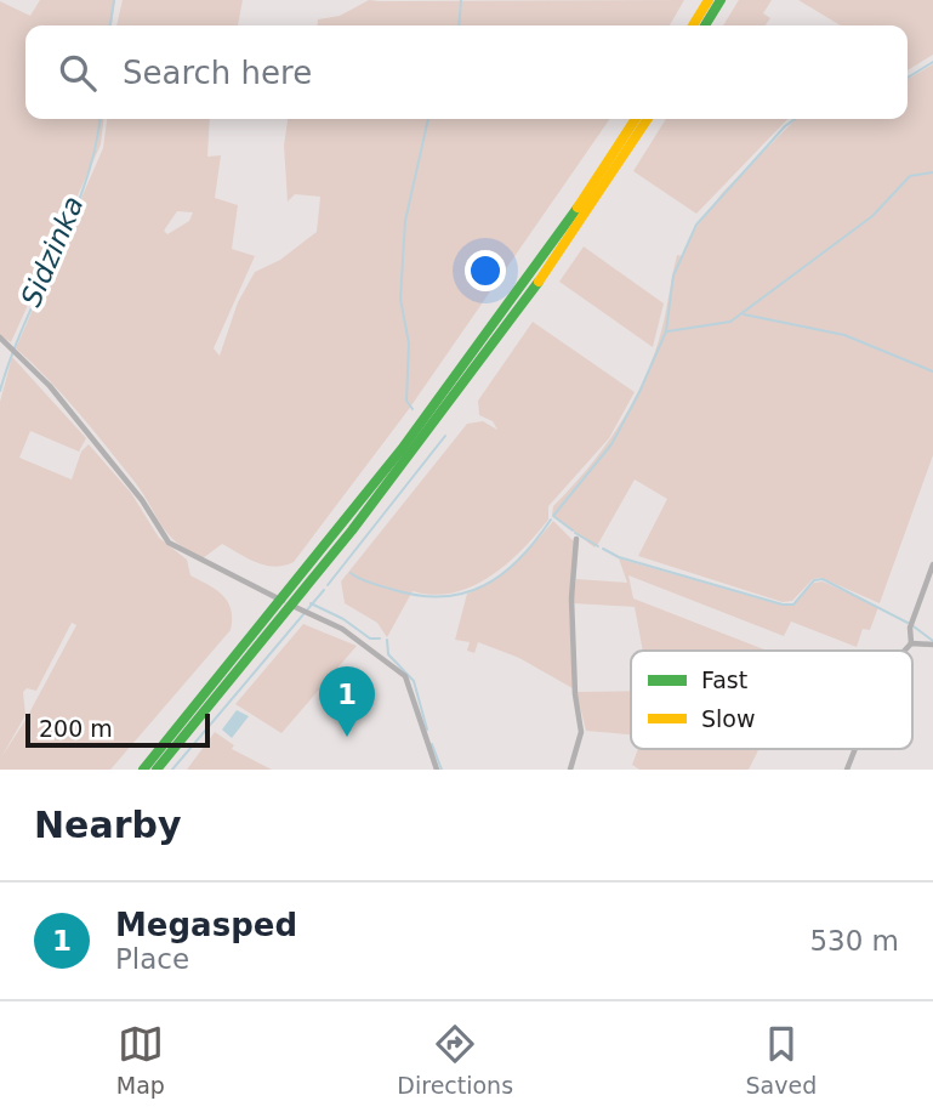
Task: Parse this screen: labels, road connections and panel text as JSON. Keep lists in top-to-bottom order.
{
  "water": ["Sidzinka"],
  "legend": ["Fast", "Slow"],
  "scale_bar": "200 m",
  "page": {
    "search": "Search here",
    "pins": "1",
    "scale": "200 m",
    "heading": "Nearby",
    "list": [
      {
        "mark": "1",
        "name": "Megasped",
        "note": "Place",
        "value": "530 m"
      }
    ],
    "nav": ["Map", "Directions", "Saved"]
  }
}
